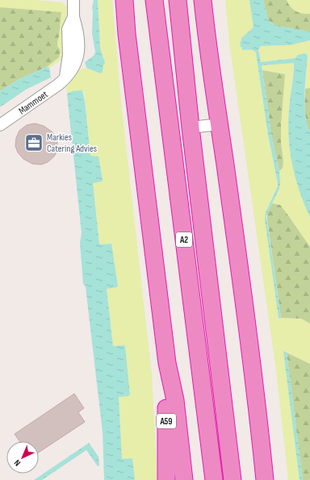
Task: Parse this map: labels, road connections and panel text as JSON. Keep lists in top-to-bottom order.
{
  "streets": {
    "highway": ["A2", "A59"],
    "street": ["Mammoet"]
  },
  "places": {
    "office": ["Markies Catering Advies"]
  },
  "north": "bottom left"
}
